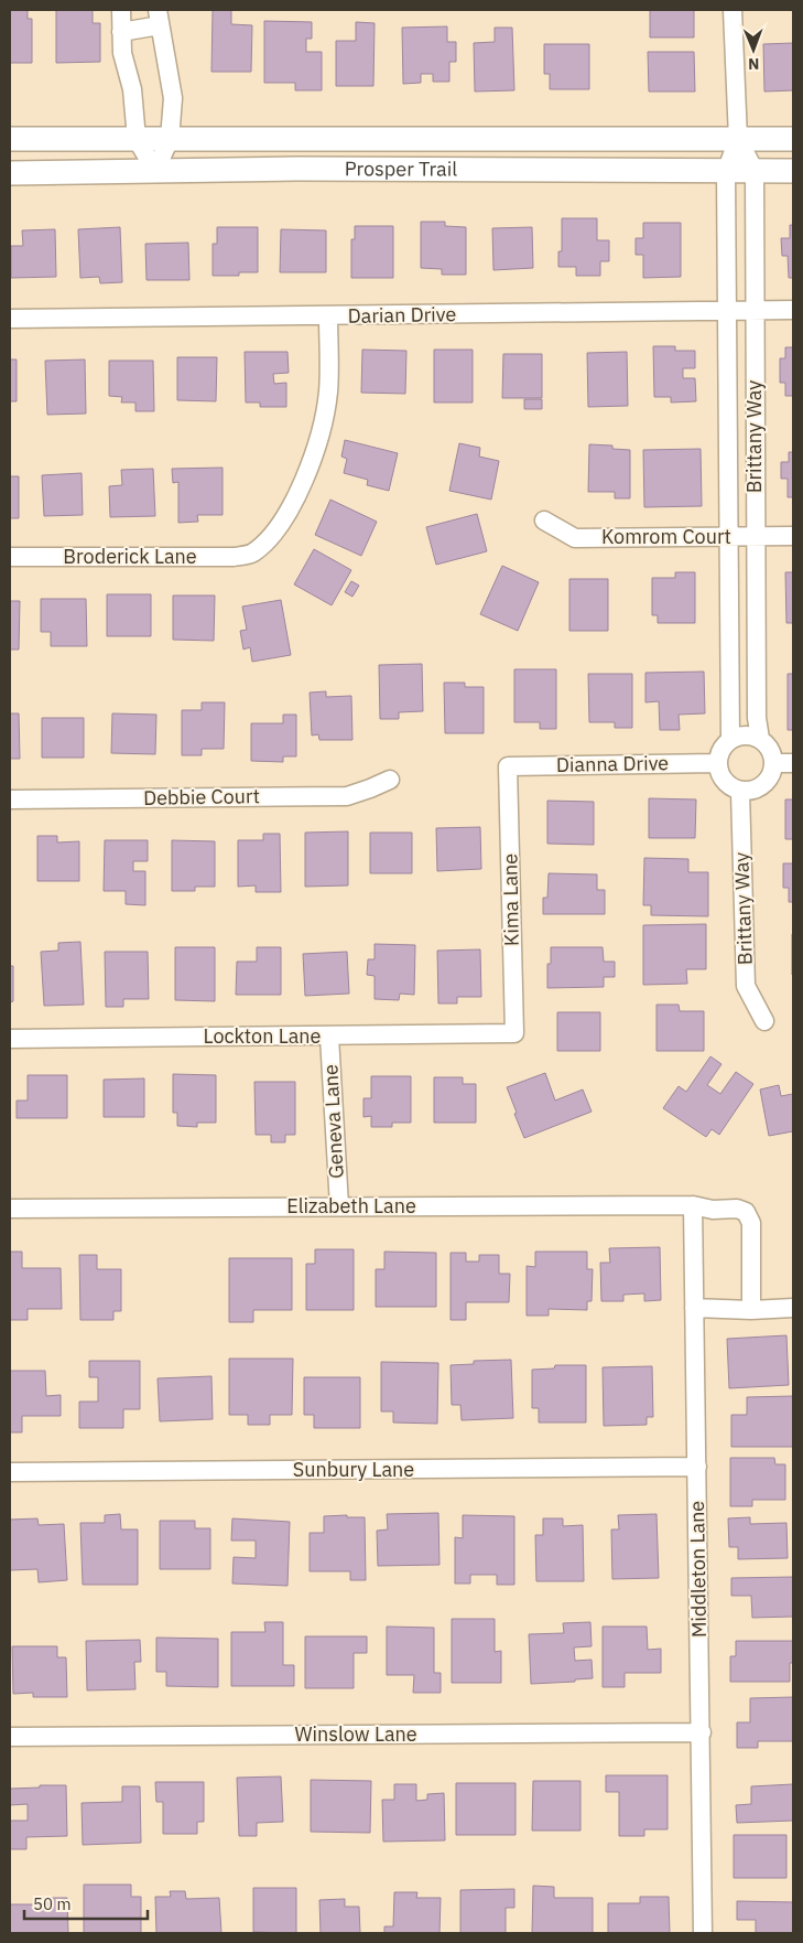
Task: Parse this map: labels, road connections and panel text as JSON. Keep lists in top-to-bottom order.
{
  "streets": {
    "main road": ["Prosper Trail"],
    "street": [
      "Darian Drive",
      "Brittany Way",
      "Komrom Court",
      "Broderick Lane",
      "Dianna Drive",
      "Debbie Court",
      "Kima Lane",
      "Lockton Lane",
      "Geneva Lane",
      "Elizabeth Lane",
      "Sunbury Lane",
      "Middleton Lane",
      "Winslow Lane"
    ]
  },
  "crossings": [
    ["Prosper Trail", "Brittany Way"],
    ["Darian Drive", "Brittany Way"],
    ["Darian Drive", "Broderick Lane"],
    ["Brittany Way", "Komrom Court"],
    ["Brittany Way", "Dianna Drive"],
    ["Dianna Drive", "Kima Lane"],
    ["Kima Lane", "Lockton Lane"],
    ["Lockton Lane", "Geneva Lane"],
    ["Geneva Lane", "Elizabeth Lane"],
    ["Elizabeth Lane", "Middleton Lane"],
    ["Sunbury Lane", "Middleton Lane"],
    ["Middleton Lane", "Winslow Lane"]
  ],
  "scale_bar": "50 m",
  "north": "bottom"
}
